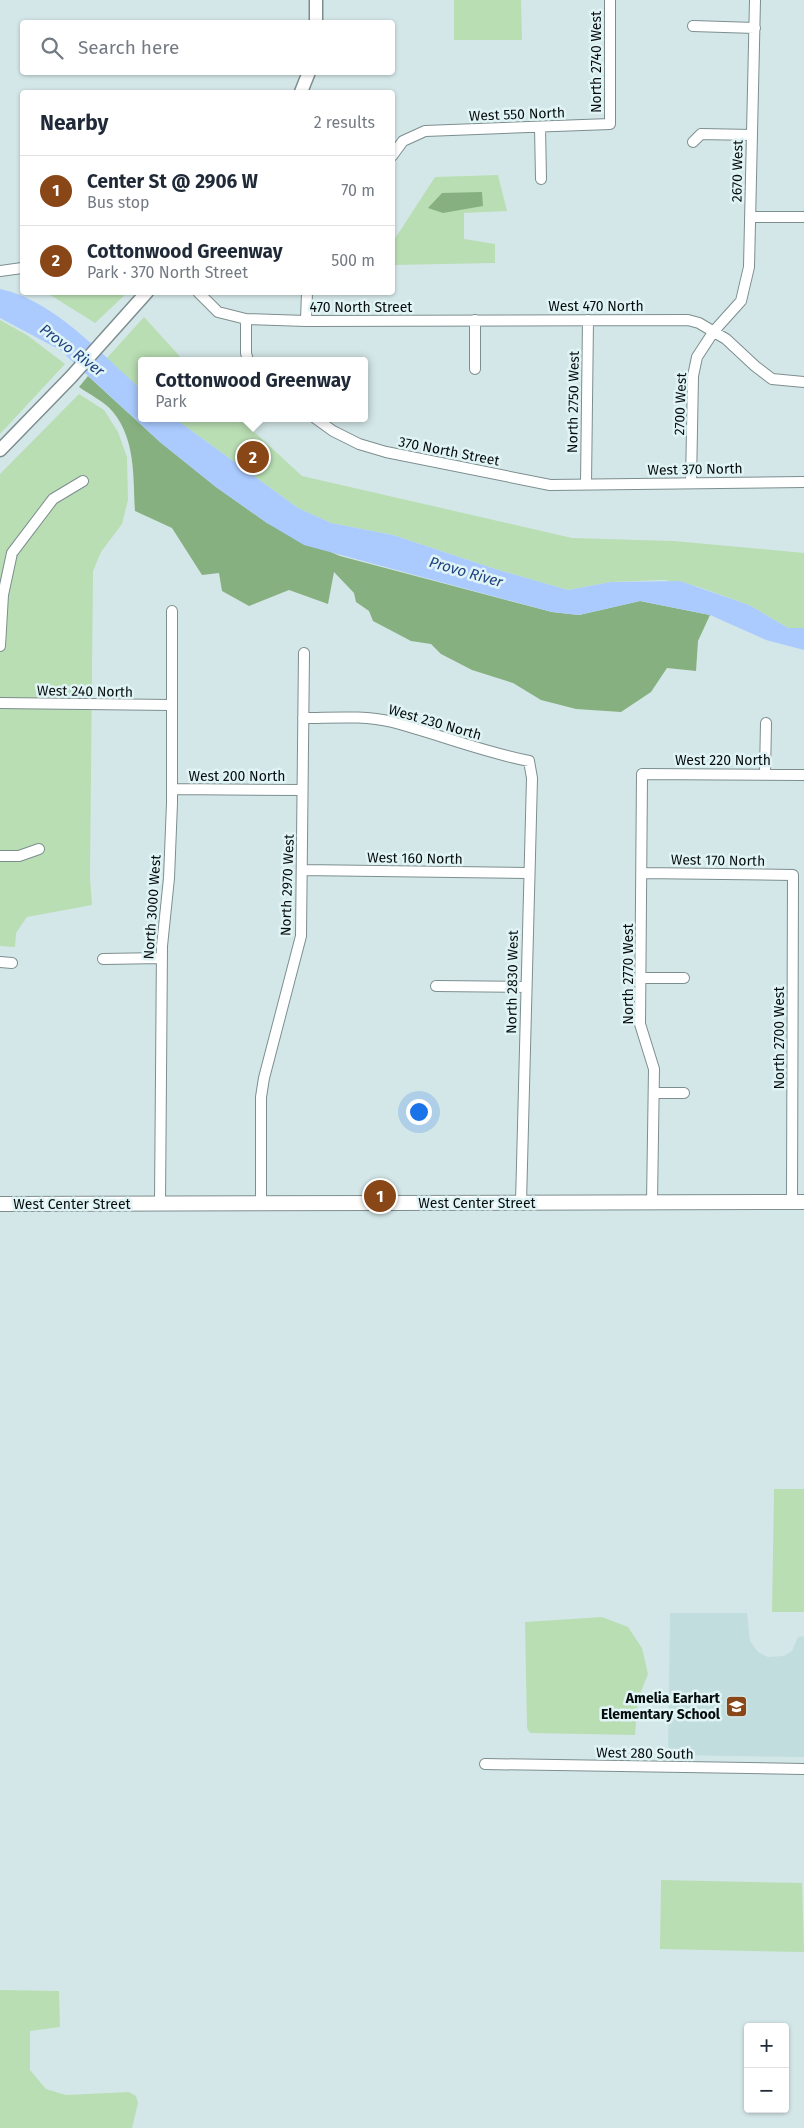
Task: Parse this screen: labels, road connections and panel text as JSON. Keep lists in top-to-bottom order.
{
  "streets": {
    "main road": ["West Center Street"],
    "street": [
      "North 2740 West",
      "West 550 North",
      "2670 West",
      "West 470 North",
      "470 North Street",
      "North 2750 West",
      "2700 West",
      "370 North Street",
      "West 370 North",
      "West 240 North",
      "West 230 North",
      "West 220 North",
      "West 200 North",
      "West 160 North",
      "West 170 North",
      "North 2970 West",
      "North 3000 West",
      "North 2770 West",
      "North 2830 West",
      "North 2700 West",
      "West 280 South"
    ]
  },
  "crossings": [
    ["North 2740 West", "West 550 North"],
    ["2670 West", "West 470 North"],
    ["2670 West", "2700 West"],
    ["West 470 North", "470 North Street"],
    ["West 470 North", "North 2750 West"],
    ["West 470 North", "2700 West"],
    ["North 2750 West", "370 North Street"],
    ["North 2750 West", "West 370 North"],
    ["2700 West", "West 370 North"],
    ["370 North Street", "West 370 North"],
    ["West 240 North", "North 3000 West"],
    ["West 230 North", "North 2970 West"],
    ["West 230 North", "North 2830 West"],
    ["West 220 North", "North 2770 West"],
    ["West 200 North", "North 2970 West"],
    ["West 200 North", "North 3000 West"],
    ["West 160 North", "North 2970 West"],
    ["West 160 North", "North 2830 West"],
    ["West 170 North", "North 2770 West"],
    ["West 170 North", "North 2700 West"],
    ["North 2970 West", "West Center Street"],
    ["North 3000 West", "West Center Street"],
    ["North 2770 West", "West Center Street"],
    ["North 2830 West", "West Center Street"],
    ["North 2700 West", "West Center Street"]
  ],
  "water": ["Provo River"],
  "places": {
    "school or university": ["Amelia Earhart Elementary School"]
  },
  "page": {
    "search": "Search here",
    "heading": ["Nearby", "2 results"],
    "list": [
      {
        "mark": "1",
        "name": "Center St @ 2906 W",
        "note": "Bus stop",
        "value": "70 m"
      },
      {
        "mark": "2",
        "name": "Cottonwood Greenway",
        "note": "Park · 370 North Street",
        "value": "500 m"
      }
    ],
    "popup": ["Cottonwood Greenway", "Park"],
    "pins": ["2", "1"],
    "map_buttons": ["+", "−"]
  }
}
